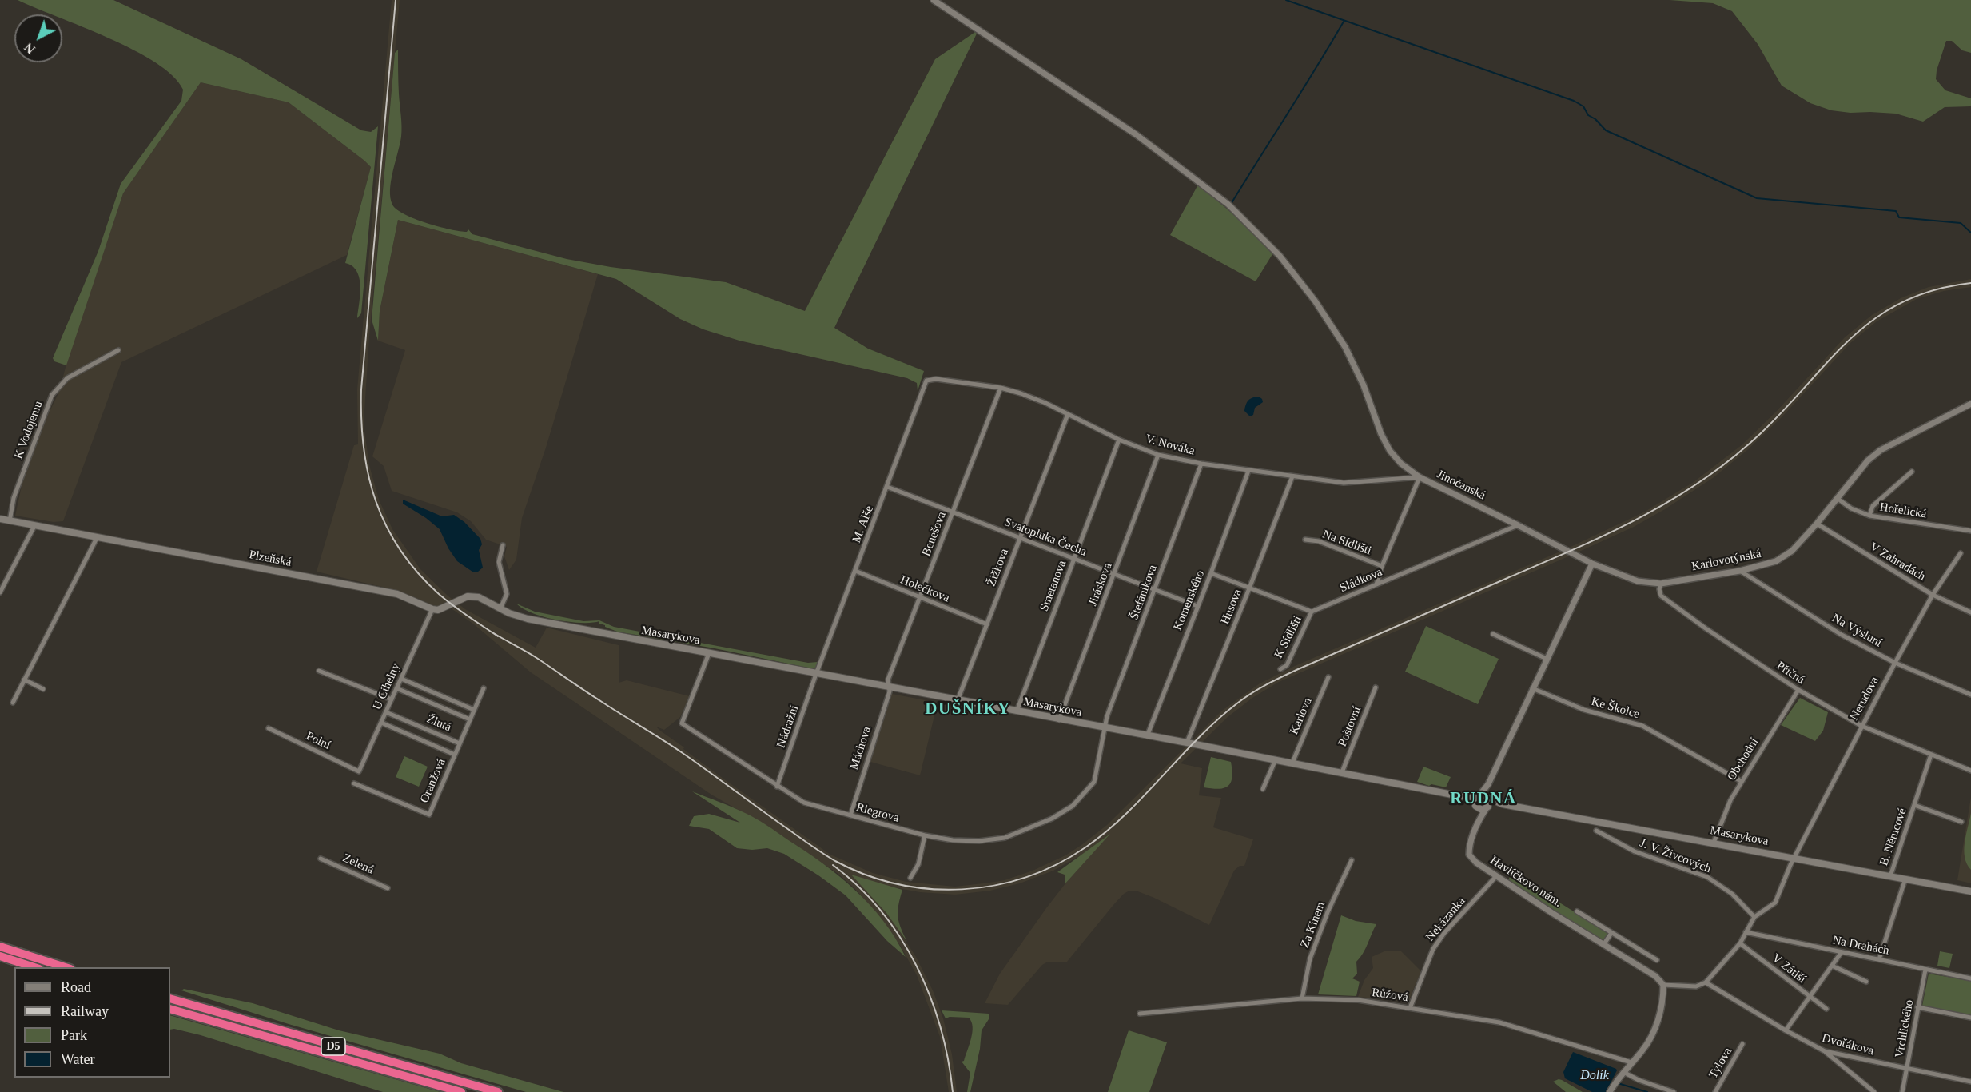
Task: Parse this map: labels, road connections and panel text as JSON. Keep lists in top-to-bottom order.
{
  "streets": {
    "highway": ["D5"],
    "main road": ["Plzeňská", "Masarykova"],
    "street": [
      "K Vodojemu",
      "V. Nováka",
      "Jinočanská",
      "Hořelická",
      "M. Alše",
      "Benešova",
      "Svatopluka Čecha",
      "Na Sídlišti",
      "Karlovotýnská",
      "V Zahradách",
      "Žižkova",
      "Sládkova",
      "Jiráskova",
      "Smetanova",
      "Holečkova",
      "Štefánikova",
      "Komenského",
      "Husova",
      "Na Výsluní",
      "K Sídlišti",
      "Příčná",
      "U Cihelny",
      "Nerudova",
      "Ke Školce",
      "Karlova",
      "Žlutá",
      "Nádražní",
      "Poštovní",
      "Polní",
      "Máchova",
      "Obchodní",
      "Oranžová",
      "Riegrova",
      "B. Němcové",
      "J. V. Živcových",
      "Zelená",
      "Havlíčkovo nám.",
      "Nekázanka",
      "Za Kinem",
      "Na Drahách",
      "V Zátiší",
      "Růžová",
      "Vrchlického",
      "Dvořákova",
      "Tylova"
    ]
  },
  "crossings": [
    ["K Vodojemu", "Plzeňská"],
    ["V. Nováka", "Jinočanská"],
    ["V. Nováka", "M. Alše"],
    ["V. Nováka", "Benešova"],
    ["V. Nováka", "Žižkova"],
    ["V. Nováka", "Jiráskova"],
    ["V. Nováka", "Smetanova"],
    ["V. Nováka", "Štefánikova"],
    ["V. Nováka", "Komenského"],
    ["V. Nováka", "Husova"],
    ["Jinočanská", "Karlovotýnská"],
    ["Jinočanská", "Sládkova"],
    ["Hořelická", "Karlovotýnská"],
    ["M. Alše", "Svatopluka Čecha"],
    ["M. Alše", "Holečkova"],
    ["M. Alše", "Masarykova"],
    ["M. Alše", "Nádražní"],
    ["Benešova", "Svatopluka Čecha"],
    ["Benešova", "Holečkova"],
    ["Benešova", "Masarykova"],
    ["Benešova", "Máchova"],
    ["Svatopluka Čecha", "Žižkova"],
    ["Svatopluka Čecha", "Jiráskova"],
    ["Svatopluka Čecha", "Smetanova"],
    ["Svatopluka Čecha", "Štefánikova"],
    ["Svatopluka Čecha", "Komenského"],
    ["Plzeňská", "U Cihelny"],
    ["Karlovotýnská", "V Zahradách"],
    ["Karlovotýnská", "Na Výsluní"],
    ["Karlovotýnská", "Příčná"],
    ["V Zahradách", "Nerudova"],
    ["Žižkova", "Holečkova"],
    ["Žižkova", "Masarykova"],
    ["Sládkova", "K Sídlišti"],
    ["Jiráskova", "Masarykova"],
    ["Smetanova", "Masarykova"],
    ["Štefánikova", "Masarykova"],
    ["Štefánikova", "Riegrova"],
    ["Komenského", "Masarykova"],
    ["Husova", "Masarykova"],
    ["Na Výsluní", "Nerudova"],
    ["Masarykova", "Nerudova"],
    ["Masarykova", "Karlova"],
    ["Masarykova", "Nádražní"],
    ["Masarykova", "Poštovní"],
    ["Masarykova", "Máchova"],
    ["Masarykova", "Obchodní"],
    ["Masarykova", "Riegrova"],
    ["Masarykova", "B. Němcové"],
    ["Příčná", "Nerudova"],
    ["Příčná", "Obchodní"],
    ["Příčná", "B. Němcové"],
    ["U Cihelny", "Žlutá"],
    ["U Cihelny", "Polní"],
    ["U Cihelny", "Oranžová"],
    ["Nerudova", "J. V. Živcových"],
    ["Ke Školce", "Obchodní"],
    ["Nádražní", "Riegrova"],
    ["Máchova", "Riegrova"],
    ["Havlíčkovo nám.", "Nekázanka"],
    ["Nekázanka", "Růžová"],
    ["Za Kinem", "Růžová"],
    ["Na Drahách", "Vrchlického"],
    ["Vrchlického", "Dvořákova"]
  ],
  "districts": ["DUŠNÍKY", "RUDNÁ"],
  "water": ["Dolík"],
  "legend": [
    "Road",
    "Railway",
    "Park",
    "Water"
  ],
  "north": "bottom left"
}
